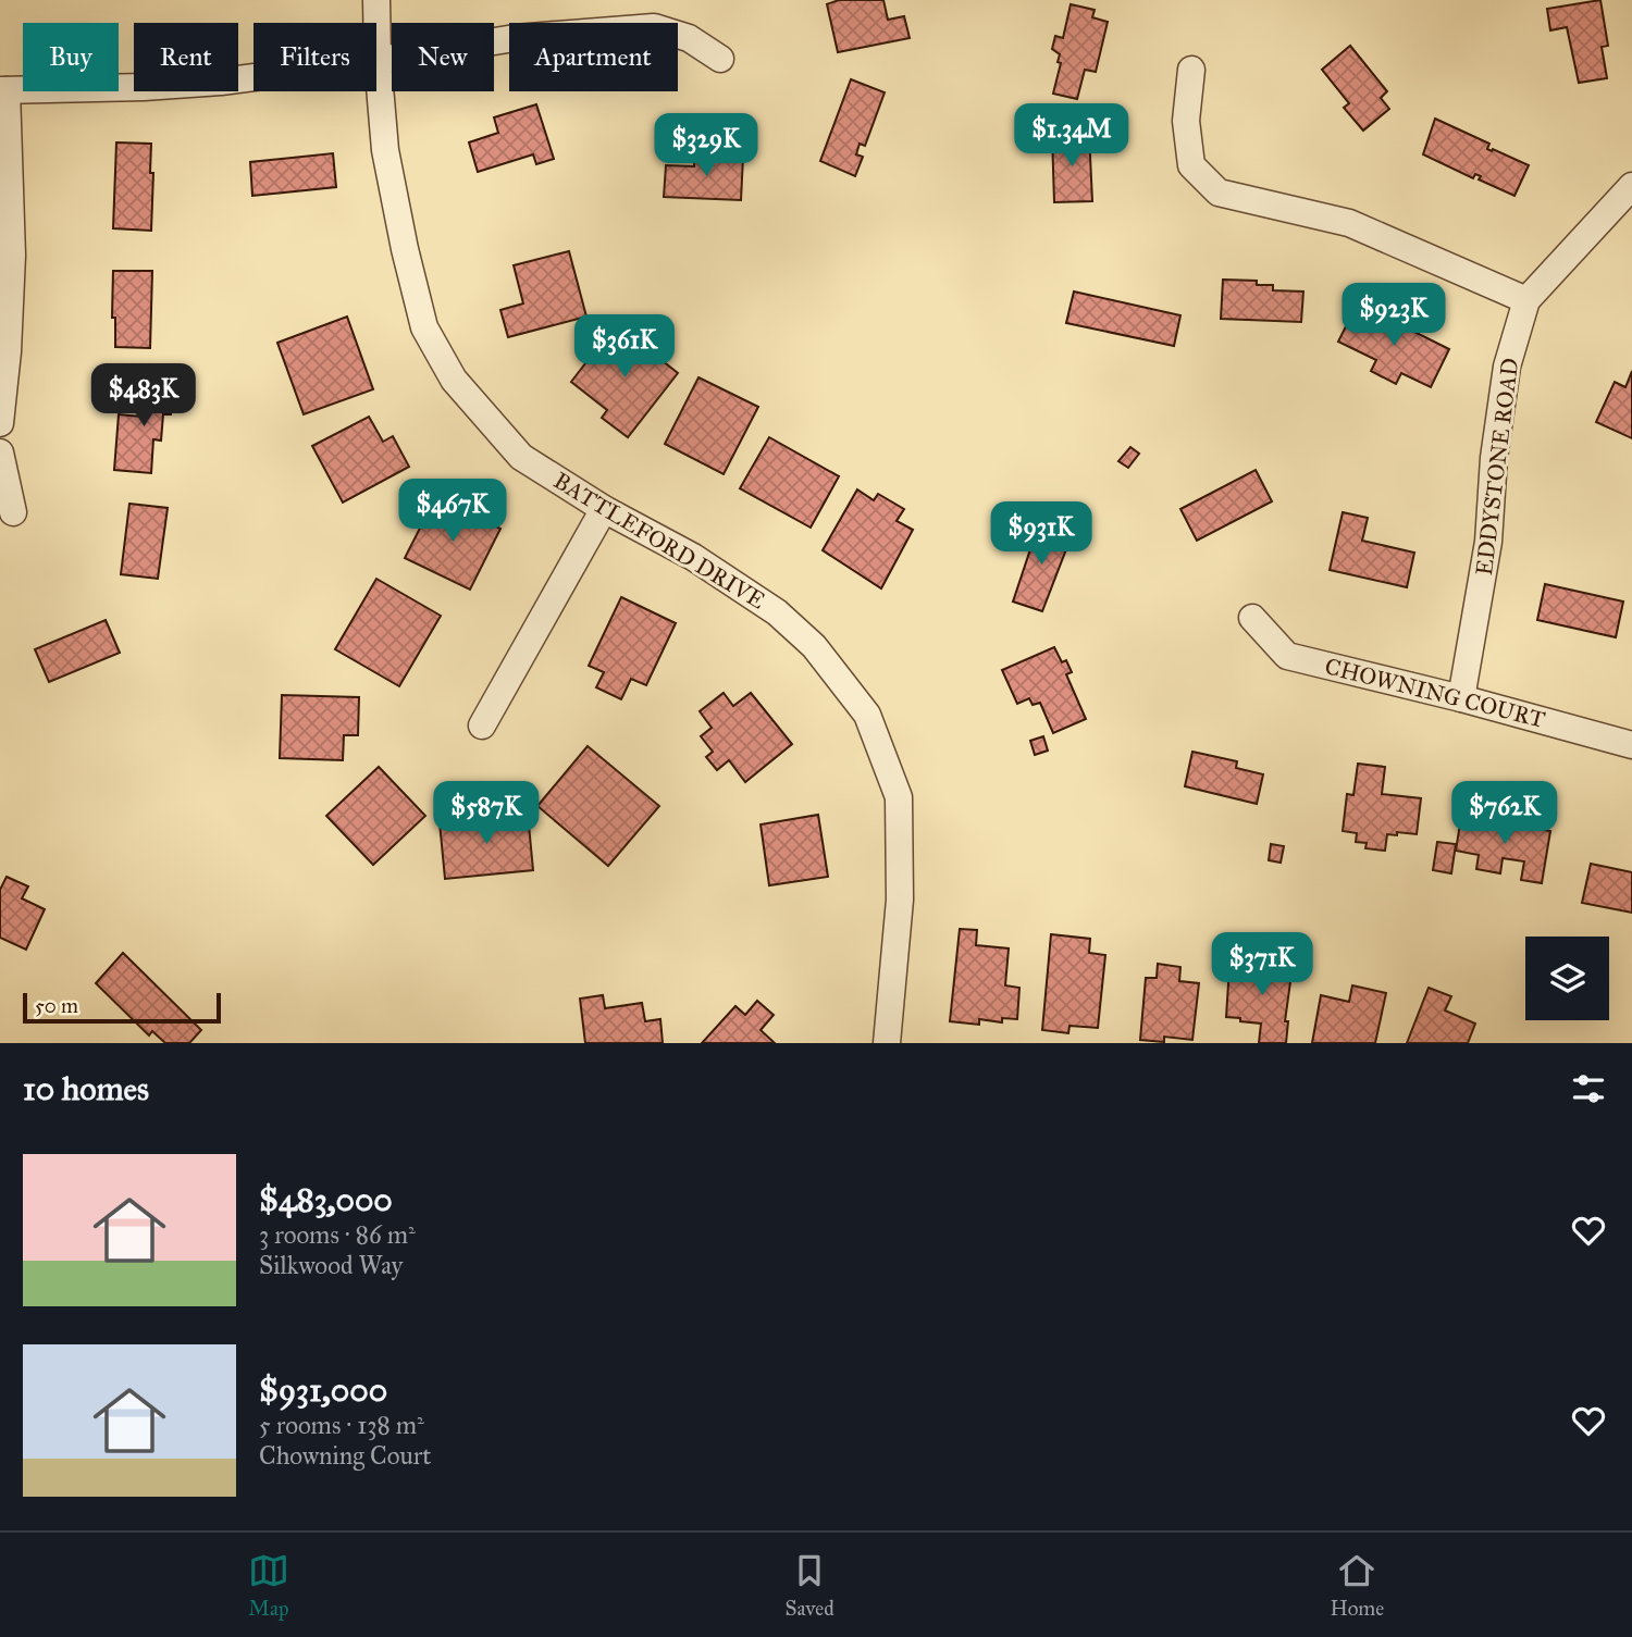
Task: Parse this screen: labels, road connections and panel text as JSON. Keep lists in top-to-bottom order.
{
  "streets": {
    "street": ["EDDYSTONE ROAD", "BATTLEFORD DRIVE", "CHOWNING COURT"]
  },
  "crossings": [
    ["EDDYSTONE ROAD", "CHOWNING COURT"]
  ],
  "scale_bar": "50 m",
  "page": {
    "chip": [
      "Buy",
      "Rent",
      "Filters",
      "New",
      "Apartment"
    ],
    "price": [
      "$1.34M",
      "$329K",
      "$923K",
      "$361K",
      "$483K",
      "$467K",
      "$931K",
      "$587K",
      "$762K",
      "$371K"
    ],
    "scale": "50 m",
    "heading": "10 homes",
    "list": [
      {
        "name": "$483,000",
        "note": "3 rooms · 86 m² · Silkwood Way"
      },
      {
        "name": "$931,000",
        "note": "5 rooms · 138 m² · Chowning Court"
      }
    ],
    "tabs": ["Map", "Saved", "Home"]
  }
}
